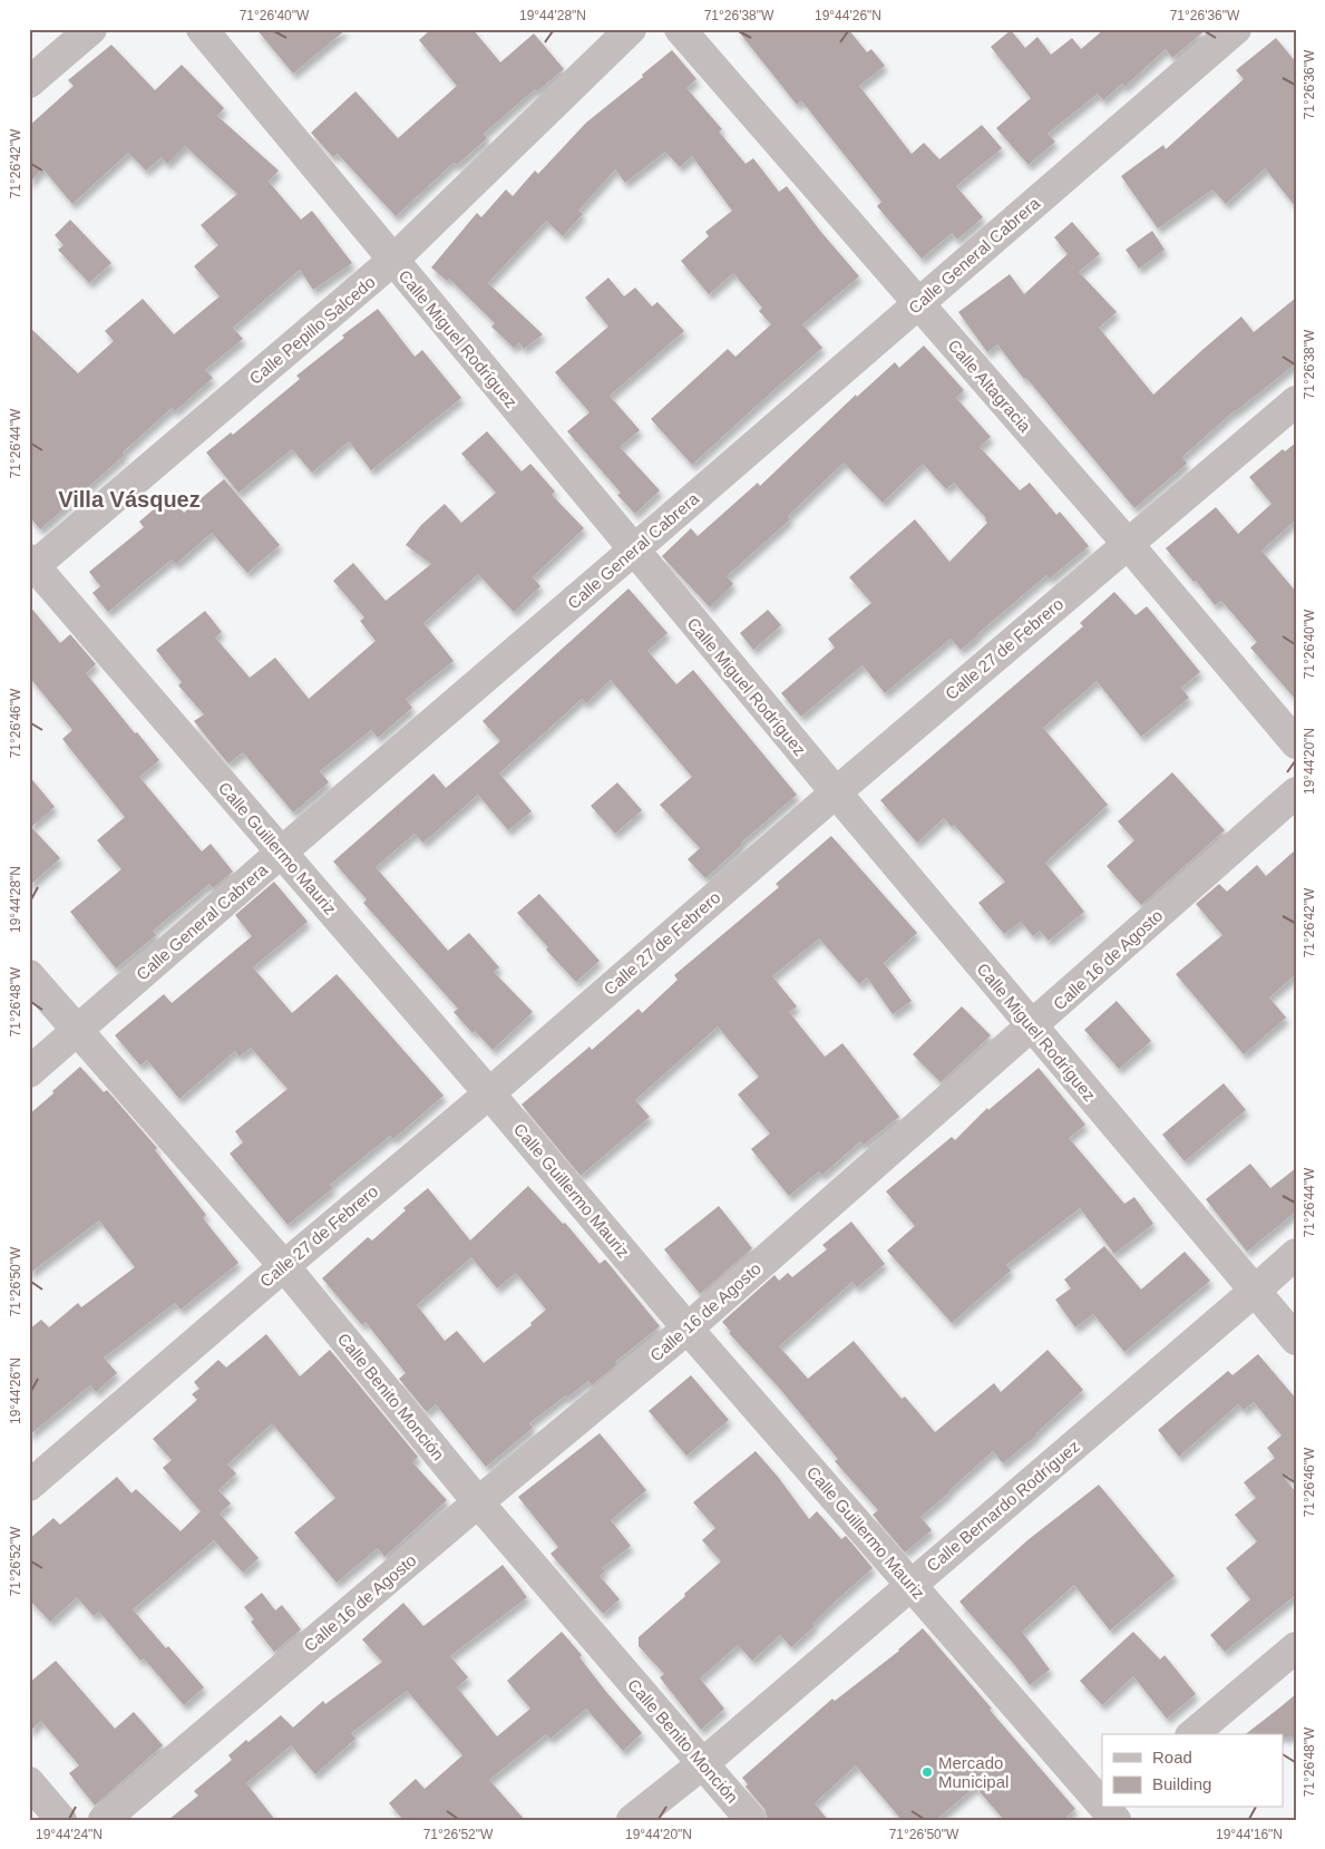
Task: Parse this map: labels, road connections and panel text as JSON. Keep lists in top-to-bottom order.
{
  "streets": {
    "street": [
      "Calle General Cabrera",
      "Calle Pepillo Salcedo",
      "Calle Miguel Rodríguez",
      "Calle Altagracia",
      "Calle 27 de Febrero",
      "Calle Guillermo Mauriz",
      "Calle 16 de Agosto",
      "Calle Benito Monción",
      "Calle Bernardo Rodríguez"
    ]
  },
  "crossings": [
    ["Calle General Cabrera", "Calle Miguel Rodríguez"],
    ["Calle General Cabrera", "Calle Altagracia"],
    ["Calle General Cabrera", "Calle Guillermo Mauriz"],
    ["Calle General Cabrera", "Calle Benito Monción"],
    ["Calle Pepillo Salcedo", "Calle Miguel Rodríguez"],
    ["Calle Pepillo Salcedo", "Calle Guillermo Mauriz"],
    ["Calle Miguel Rodríguez", "Calle 27 de Febrero"],
    ["Calle Miguel Rodríguez", "Calle 16 de Agosto"],
    ["Calle Miguel Rodríguez", "Calle Bernardo Rodríguez"],
    ["Calle Altagracia", "Calle 27 de Febrero"],
    ["Calle 27 de Febrero", "Calle Guillermo Mauriz"],
    ["Calle 27 de Febrero", "Calle Benito Monción"],
    ["Calle Guillermo Mauriz", "Calle 16 de Agosto"],
    ["Calle Guillermo Mauriz", "Calle Bernardo Rodríguez"],
    ["Calle 16 de Agosto", "Calle Benito Monción"],
    ["Calle Benito Monción", "Calle Bernardo Rodríguez"]
  ],
  "districts": ["Villa Vásquez"],
  "places": ["Mercado Municipal"],
  "legend": ["Road", "Building"],
  "coordinates": [
    "71°26'40\"W",
    "19°44'28\"N",
    "71°26'38\"W",
    "19°44'26\"N",
    "71°26'36\"W",
    "71°26'42\"W",
    "71°26'44\"W",
    "71°26'46\"W",
    "19°44'20\"N",
    "71°26'48\"W",
    "71°26'50\"W",
    "71°26'52\"W",
    "19°44'24\"N",
    "19°44'16\"N"
  ]
}
